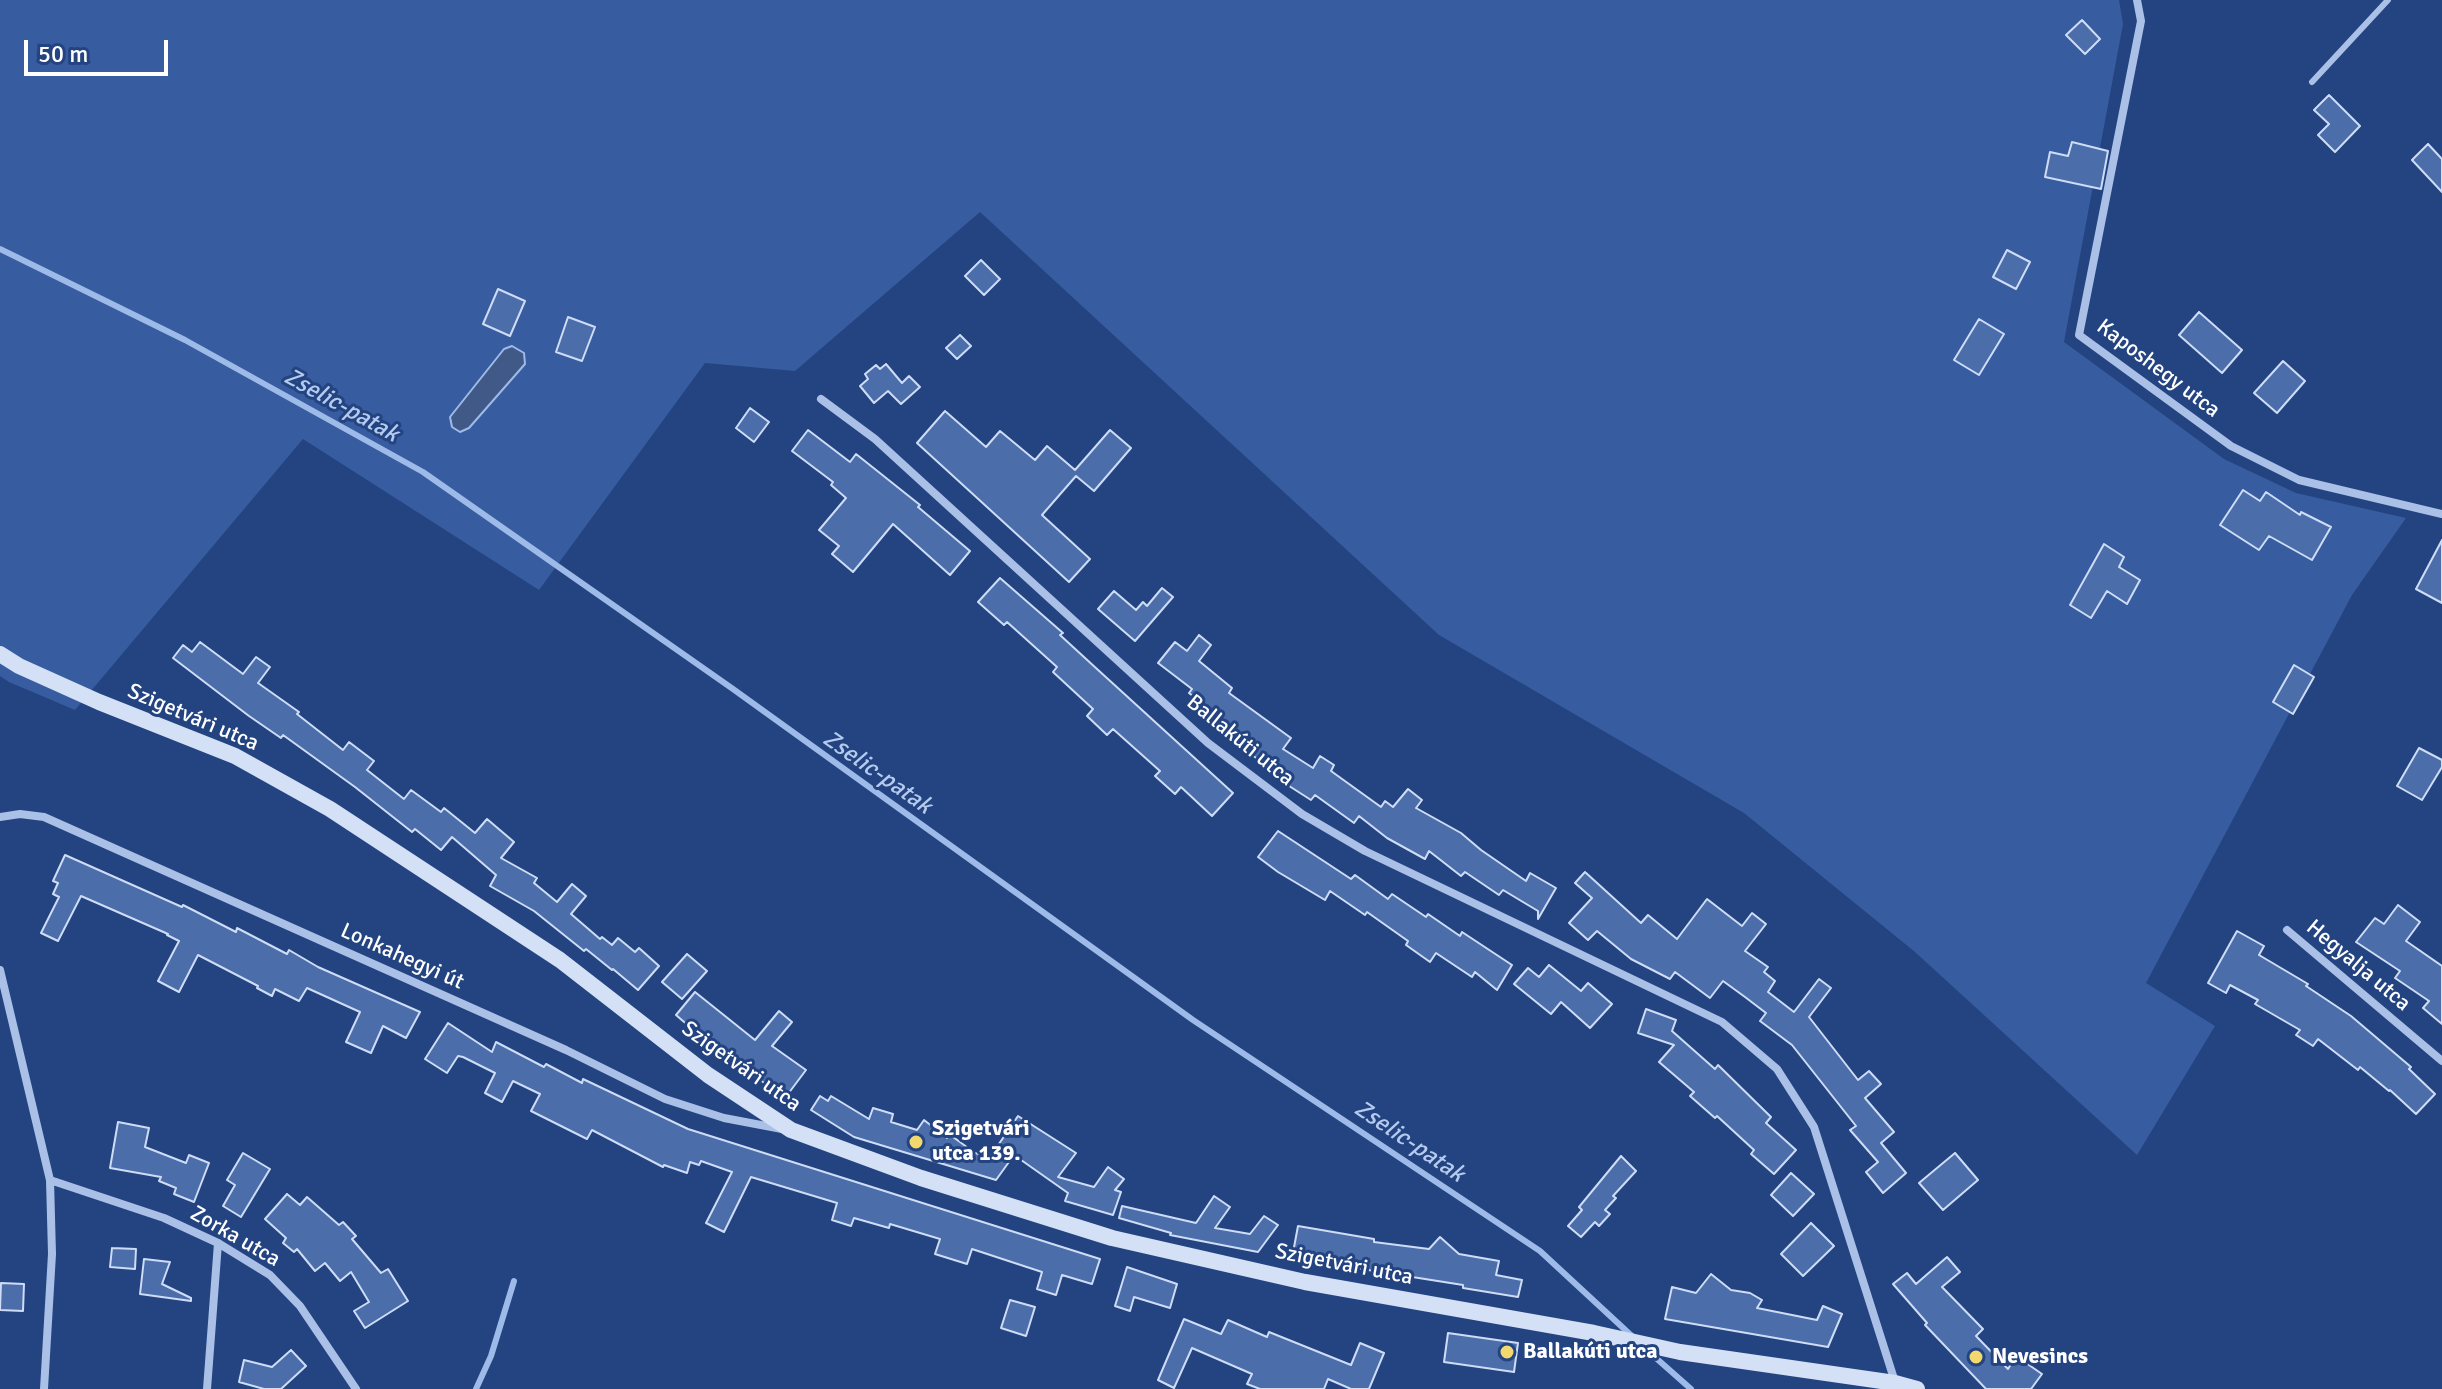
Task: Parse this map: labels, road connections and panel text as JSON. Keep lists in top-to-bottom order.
{
  "streets": {
    "street": [
      "Kaposhegy utca",
      "Szigetvári utca",
      "Ballakúti utca",
      "Lonkahegyi út",
      "Hegyalja utca",
      "Zorka utca"
    ]
  },
  "crossings": [
    ["Szigetvári utca", "Ballakúti utca"],
    ["Szigetvári utca", "Lonkahegyi út"]
  ],
  "water": ["Zselic-patak"],
  "places": ["Szigetvári utca 139.", "Ballakúti utca", "Nevesincs"],
  "scale_bar": "50 m"
}
